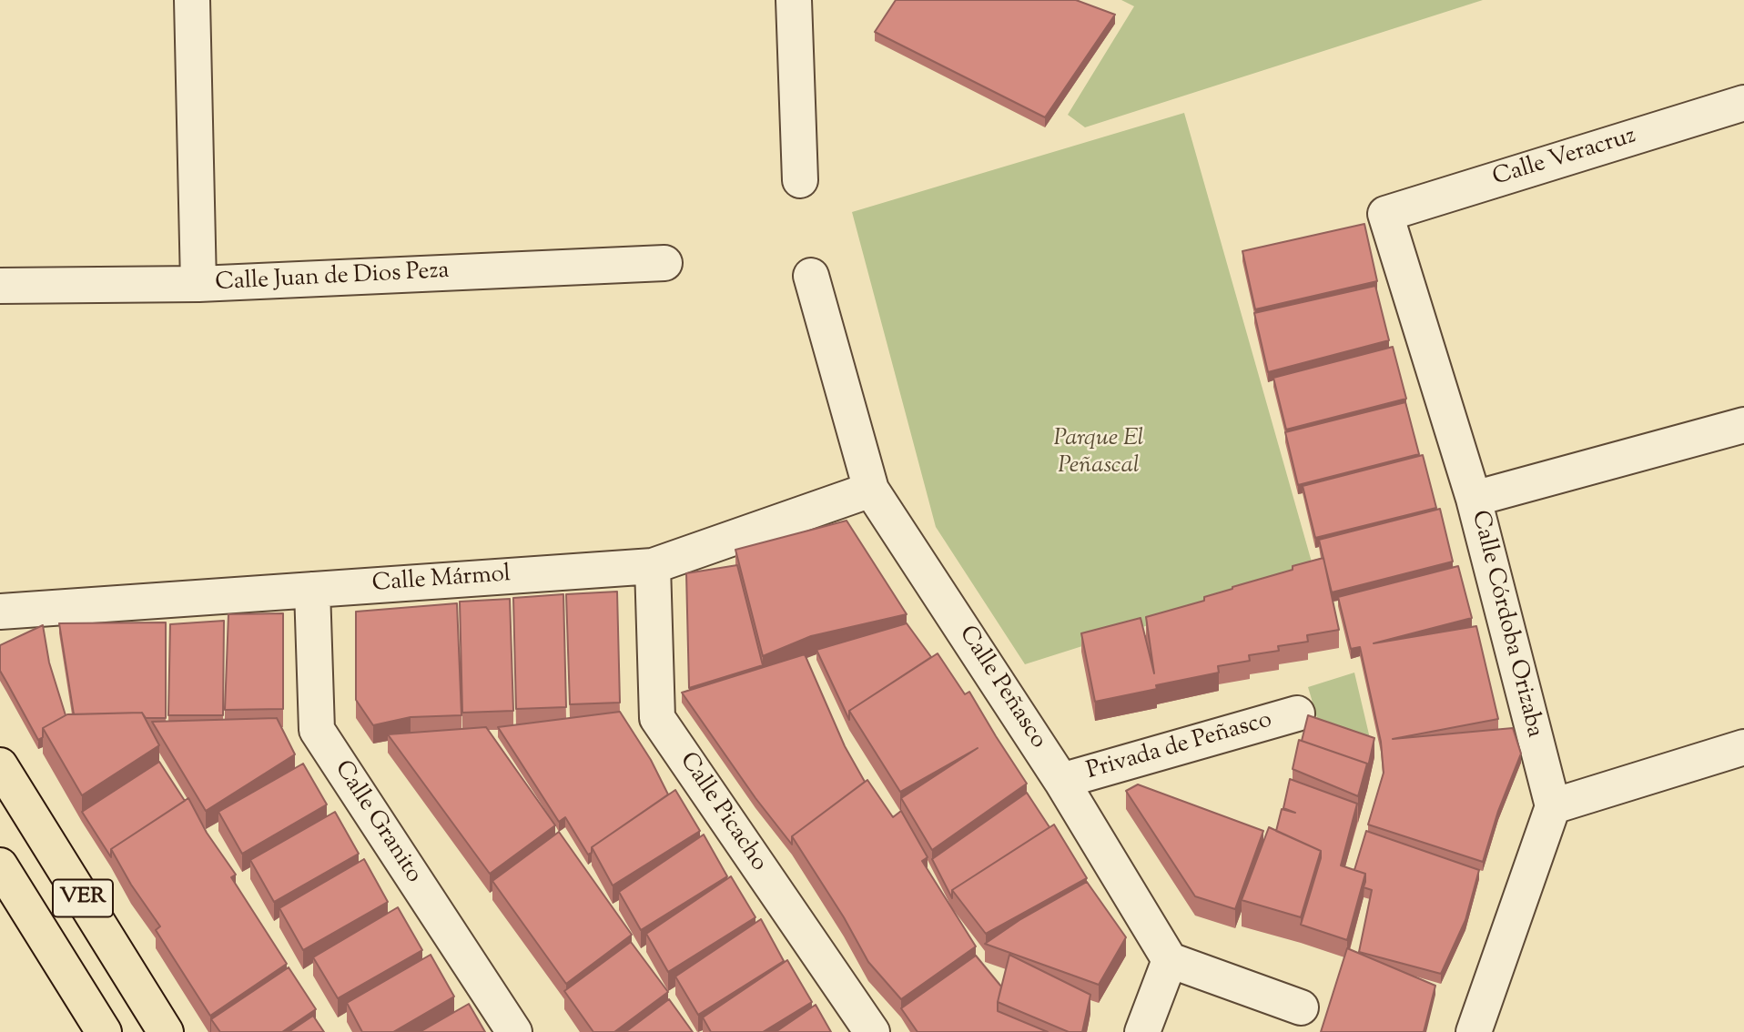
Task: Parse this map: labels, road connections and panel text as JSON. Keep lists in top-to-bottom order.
{
  "streets": {
    "main road": ["VER"],
    "street": [
      "Calle Veracruz",
      "Calle Juan de Dios Peza",
      "Calle Mármol",
      "Calle Córdoba Orizaba",
      "Calle Peñasco",
      "Privada de Peñasco",
      "Calle Picacho",
      "Calle Granito"
    ]
  },
  "crossings": [
    ["Calle Veracruz", "Calle Córdoba Orizaba"],
    ["Calle Mármol", "Calle Peñasco"],
    ["Calle Mármol", "Calle Picacho"],
    ["Calle Mármol", "Calle Granito"],
    ["Calle Peñasco", "Privada de Peñasco"]
  ],
  "parks": ["Parque El Peñascal"]
}
